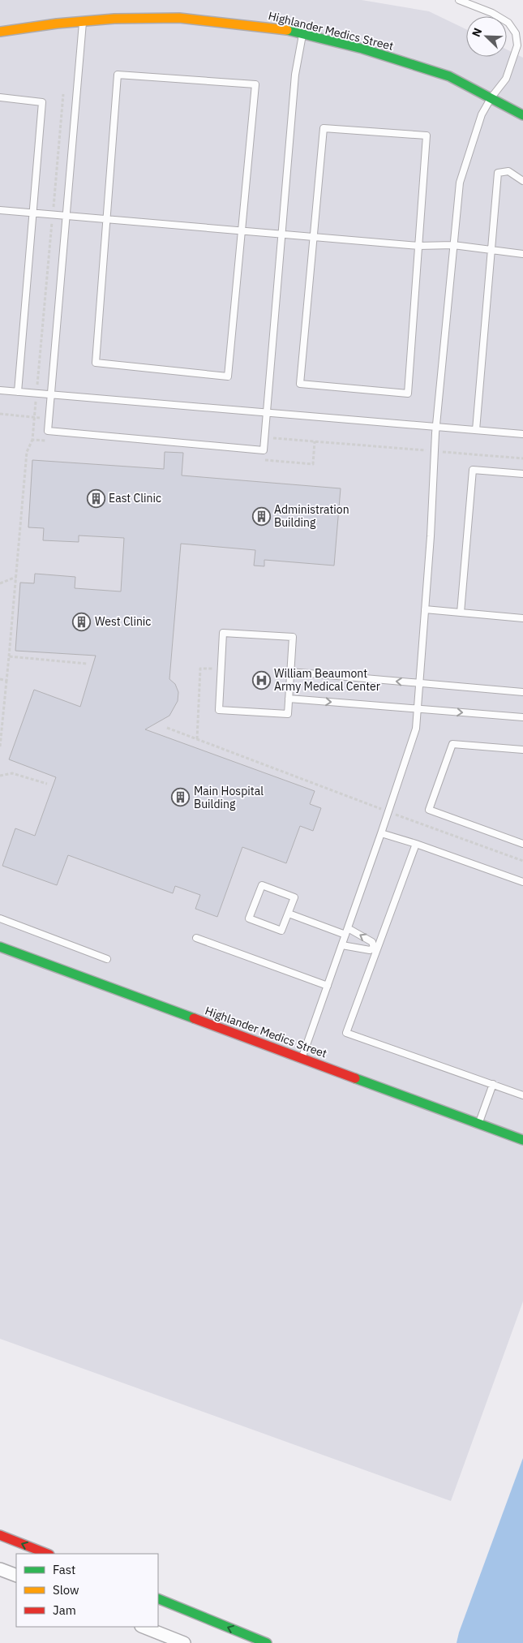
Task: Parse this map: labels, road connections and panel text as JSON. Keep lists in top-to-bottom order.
{
  "streets": {
    "street": ["Highlander Medics Street"]
  },
  "places": {
    "building": [
      "East Clinic",
      "Administration Building",
      "West Clinic",
      "Main Hospital Building"
    ],
    "hospital": ["William Beaumont Army Medical Center"]
  },
  "legend": ["Fast", "Slow", "Jam"],
  "north": "top left"
}
